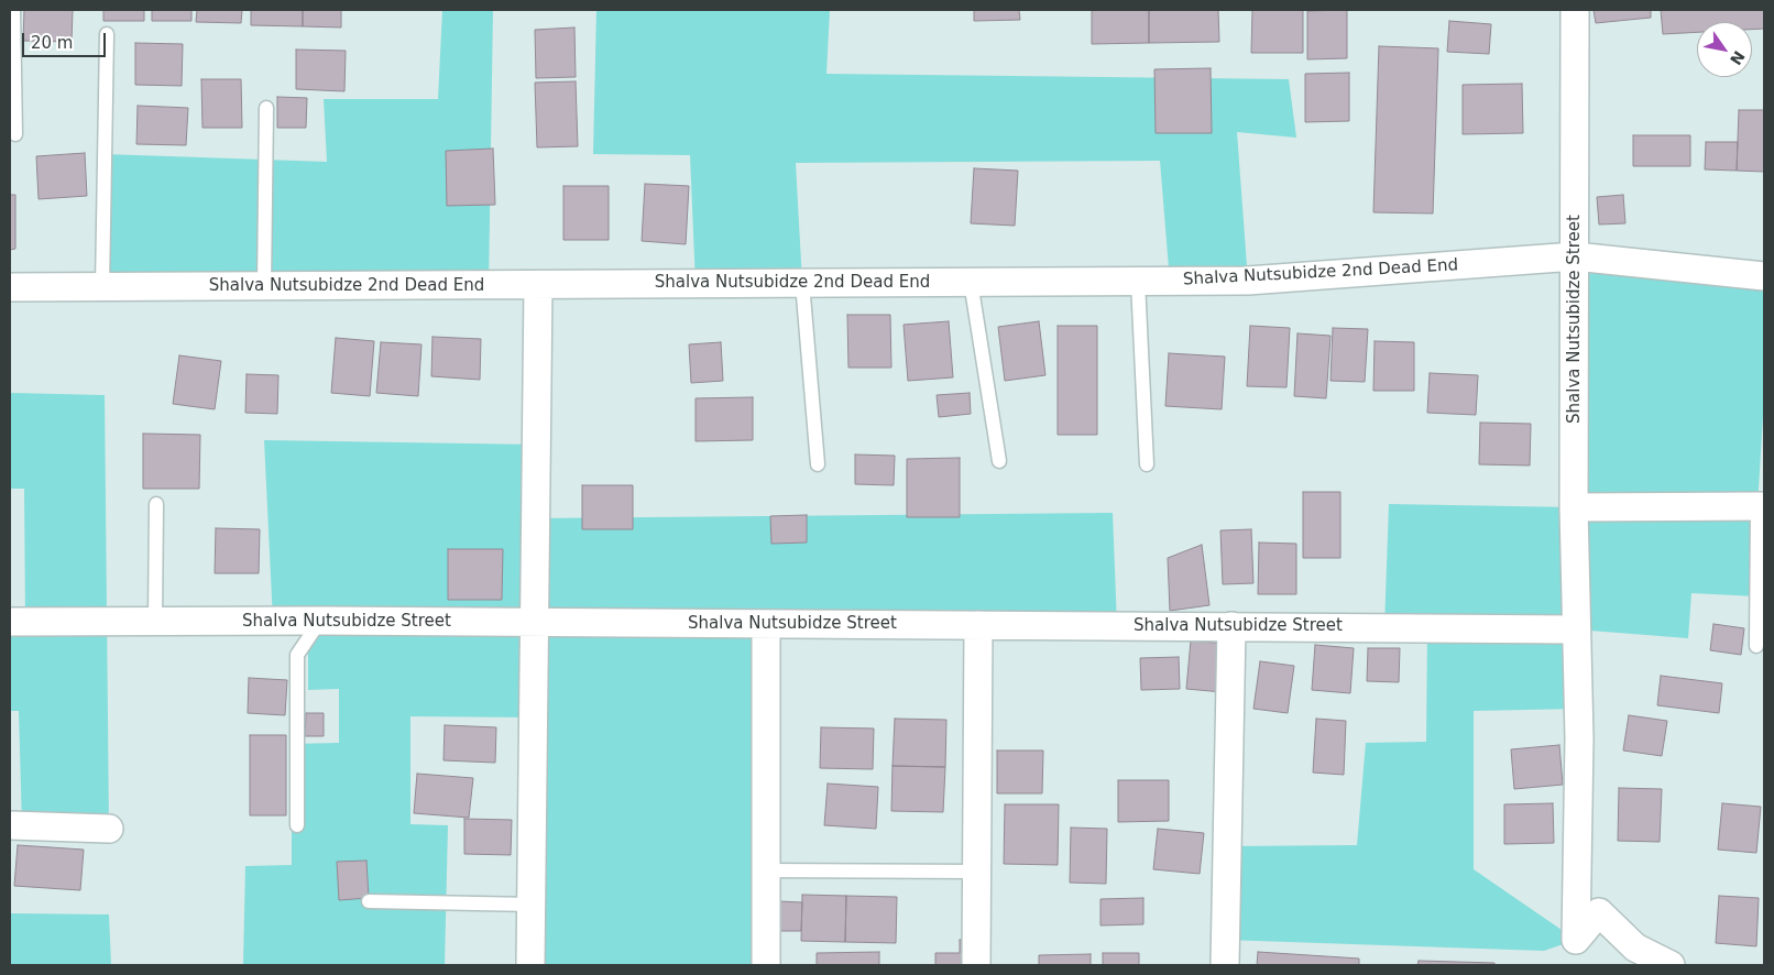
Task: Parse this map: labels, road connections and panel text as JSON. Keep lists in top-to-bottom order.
{
  "streets": {
    "street": ["Shalva Nutsubidze 2nd Dead End", "Shalva Nutsubidze Street"]
  },
  "crossings": [
    ["Shalva Nutsubidze 2nd Dead End", "Shalva Nutsubidze Street"]
  ],
  "scale_bar": "20 m",
  "north": "bottom right"
}
